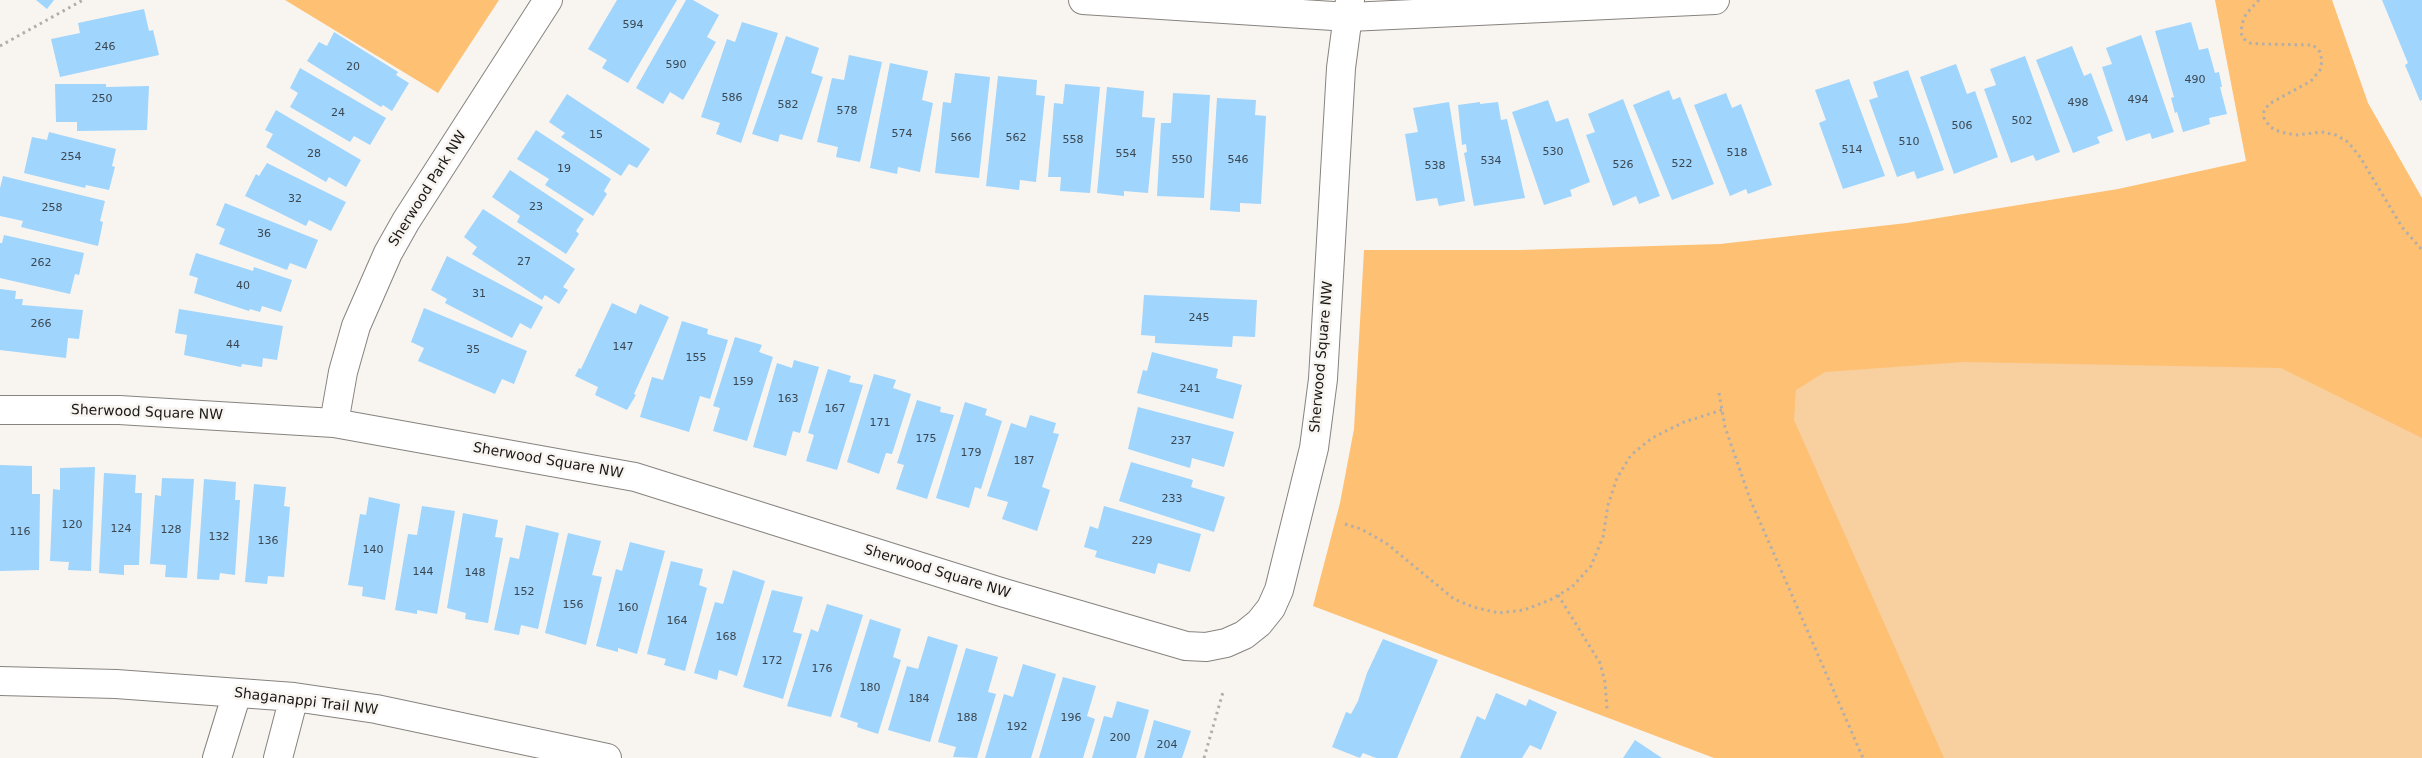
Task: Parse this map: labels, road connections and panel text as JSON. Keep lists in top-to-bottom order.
{
  "streets": {
    "street": ["Sherwood Park NW", "Sherwood Square NW", "Shaganappi Trail NW"]
  },
  "crossings": [
    ["Sherwood Park NW", "Sherwood Square NW"]
  ],
  "house_numbers": [
    "594",
    "246",
    "590",
    "20",
    "490",
    "586",
    "250",
    "494",
    "498",
    "582",
    "578",
    "24",
    "502",
    "506",
    "574",
    "15",
    "566",
    "562",
    "558",
    "510",
    "514",
    "530",
    "518",
    "28",
    "554",
    "254",
    "550",
    "546",
    "534",
    "522",
    "526",
    "538",
    "19",
    "32",
    "23",
    "258",
    "36",
    "27",
    "262",
    "40",
    "31",
    "245",
    "266",
    "44",
    "147",
    "35",
    "155",
    "159",
    "241",
    "163",
    "167",
    "171",
    "175",
    "237",
    "179",
    "187",
    "233",
    "120",
    "124",
    "128",
    "116",
    "132",
    "136",
    "229",
    "140",
    "144",
    "148",
    "152",
    "156",
    "160",
    "164",
    "168",
    "172",
    "176",
    "180",
    "184",
    "188",
    "196",
    "192",
    "200",
    "204"
  ]
}
